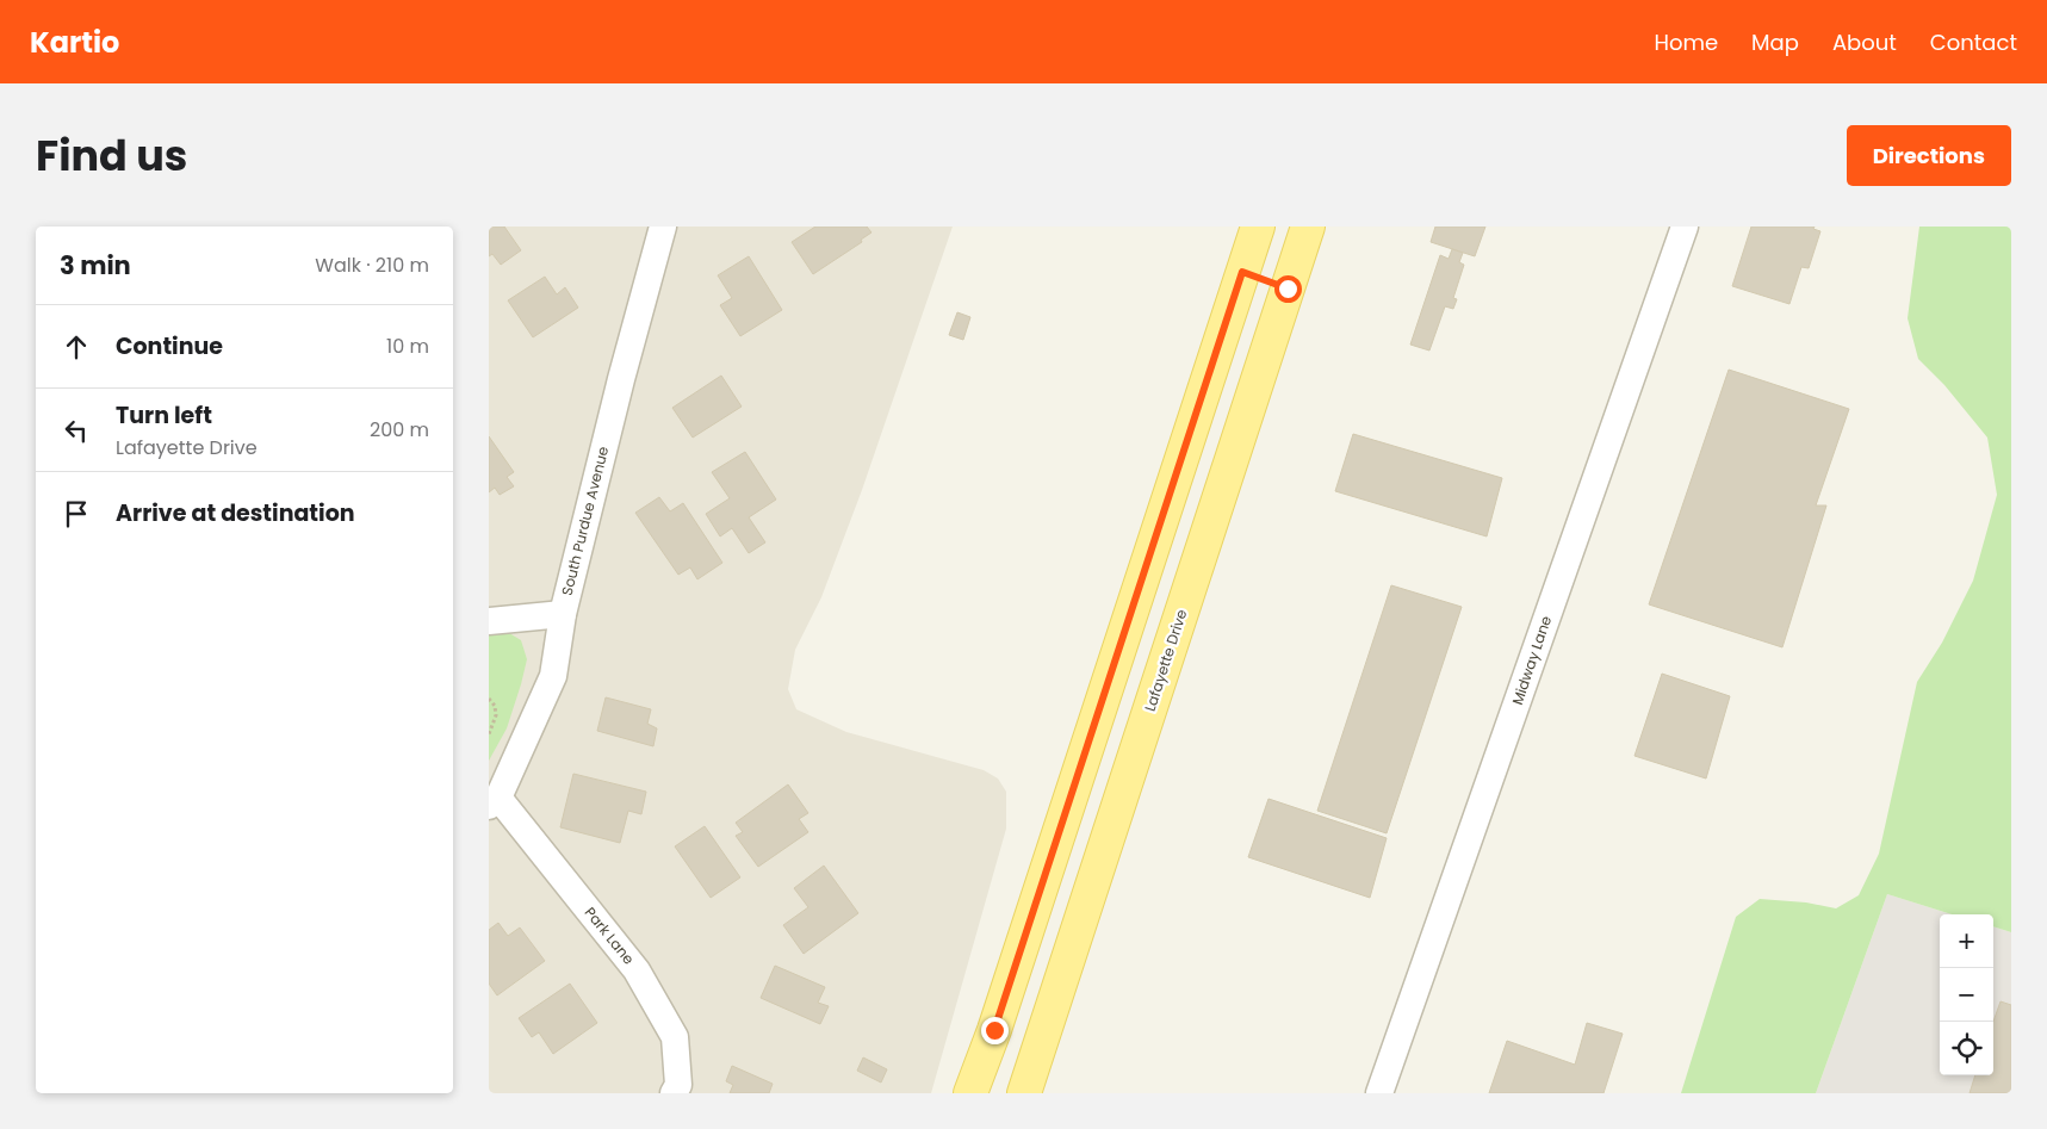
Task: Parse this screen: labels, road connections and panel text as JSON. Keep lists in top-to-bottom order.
{
  "streets": {
    "main road": ["Lafayette Drive"],
    "street": ["South Purdue Avenue", "Midway Lane", "Park Lane"]
  },
  "crossings": [
    ["South Purdue Avenue", "Park Lane"]
  ],
  "page": {
    "header": "Kartio",
    "nav": [
      "Home",
      "Map",
      "About",
      "Contact"
    ],
    "title": "Find us",
    "buttons": "Directions",
    "heading": ["3 min", "Walk · 210 m"],
    "list": [
      ["Continue", "10 m"],
      ["Turn left", "Lafayette Drive", "200 m"],
      "Arrive at destination"
    ],
    "map_buttons": ["+", "−"]
  }
}
